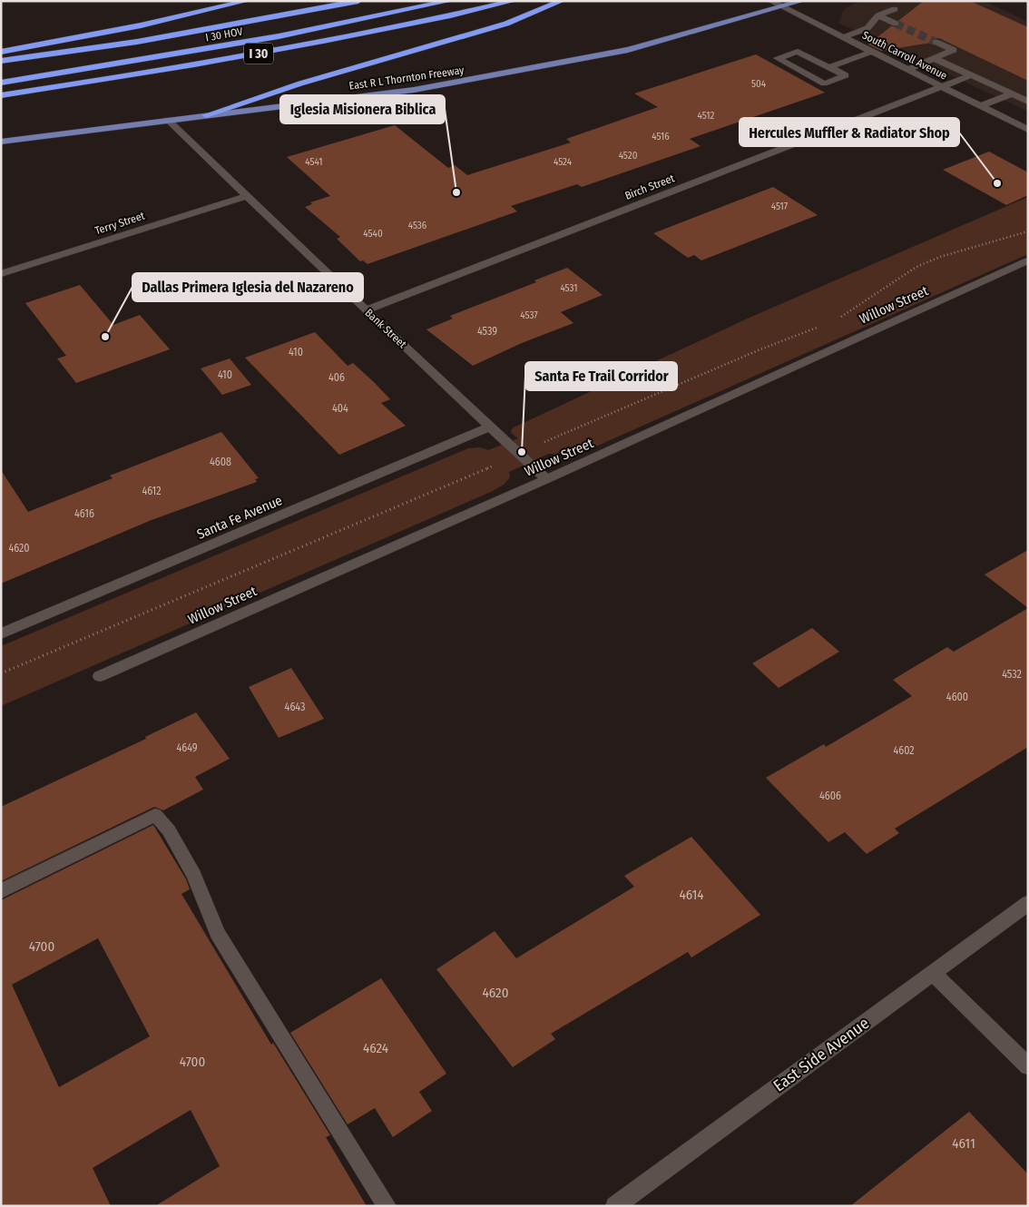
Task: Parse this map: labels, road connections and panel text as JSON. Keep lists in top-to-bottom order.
{
  "streets": {
    "highway": ["I 30 HOV", "I 30"],
    "main road": ["East R L Thornton Freeway"],
    "street": [
      "South Carroll Avenue",
      "Birch Street",
      "Terry Street",
      "Willow Street",
      "Bank Street",
      "Santa Fe Avenue",
      "East Side Avenue"
    ]
  },
  "crossings": [
    ["South Carroll Avenue", "East R L Thornton Freeway"],
    ["South Carroll Avenue", "Birch Street"],
    ["East R L Thornton Freeway", "Bank Street"],
    ["Birch Street", "Bank Street"],
    ["Terry Street", "Bank Street"],
    ["Willow Street", "Bank Street"],
    ["Bank Street", "Santa Fe Avenue"]
  ],
  "places": [
    "Hercules Muffler & Radiator Shop",
    "Iglesia Misionera Biblica",
    "Dallas Primera Iglesia del Nazareno",
    "Santa Fe Trail Corridor"
  ],
  "house_numbers": [
    "504",
    "4512",
    "4516",
    "4520",
    "4541",
    "4524",
    "4517",
    "4536",
    "4540",
    "4531",
    "4537",
    "4539",
    "410",
    "410",
    "406",
    "404",
    "4608",
    "4612",
    "4616",
    "4620",
    "4532",
    "4600",
    "4643",
    "4649",
    "4602",
    "4606",
    "4614",
    "4700",
    "4620",
    "4624",
    "4700",
    "4611"
  ]
}
